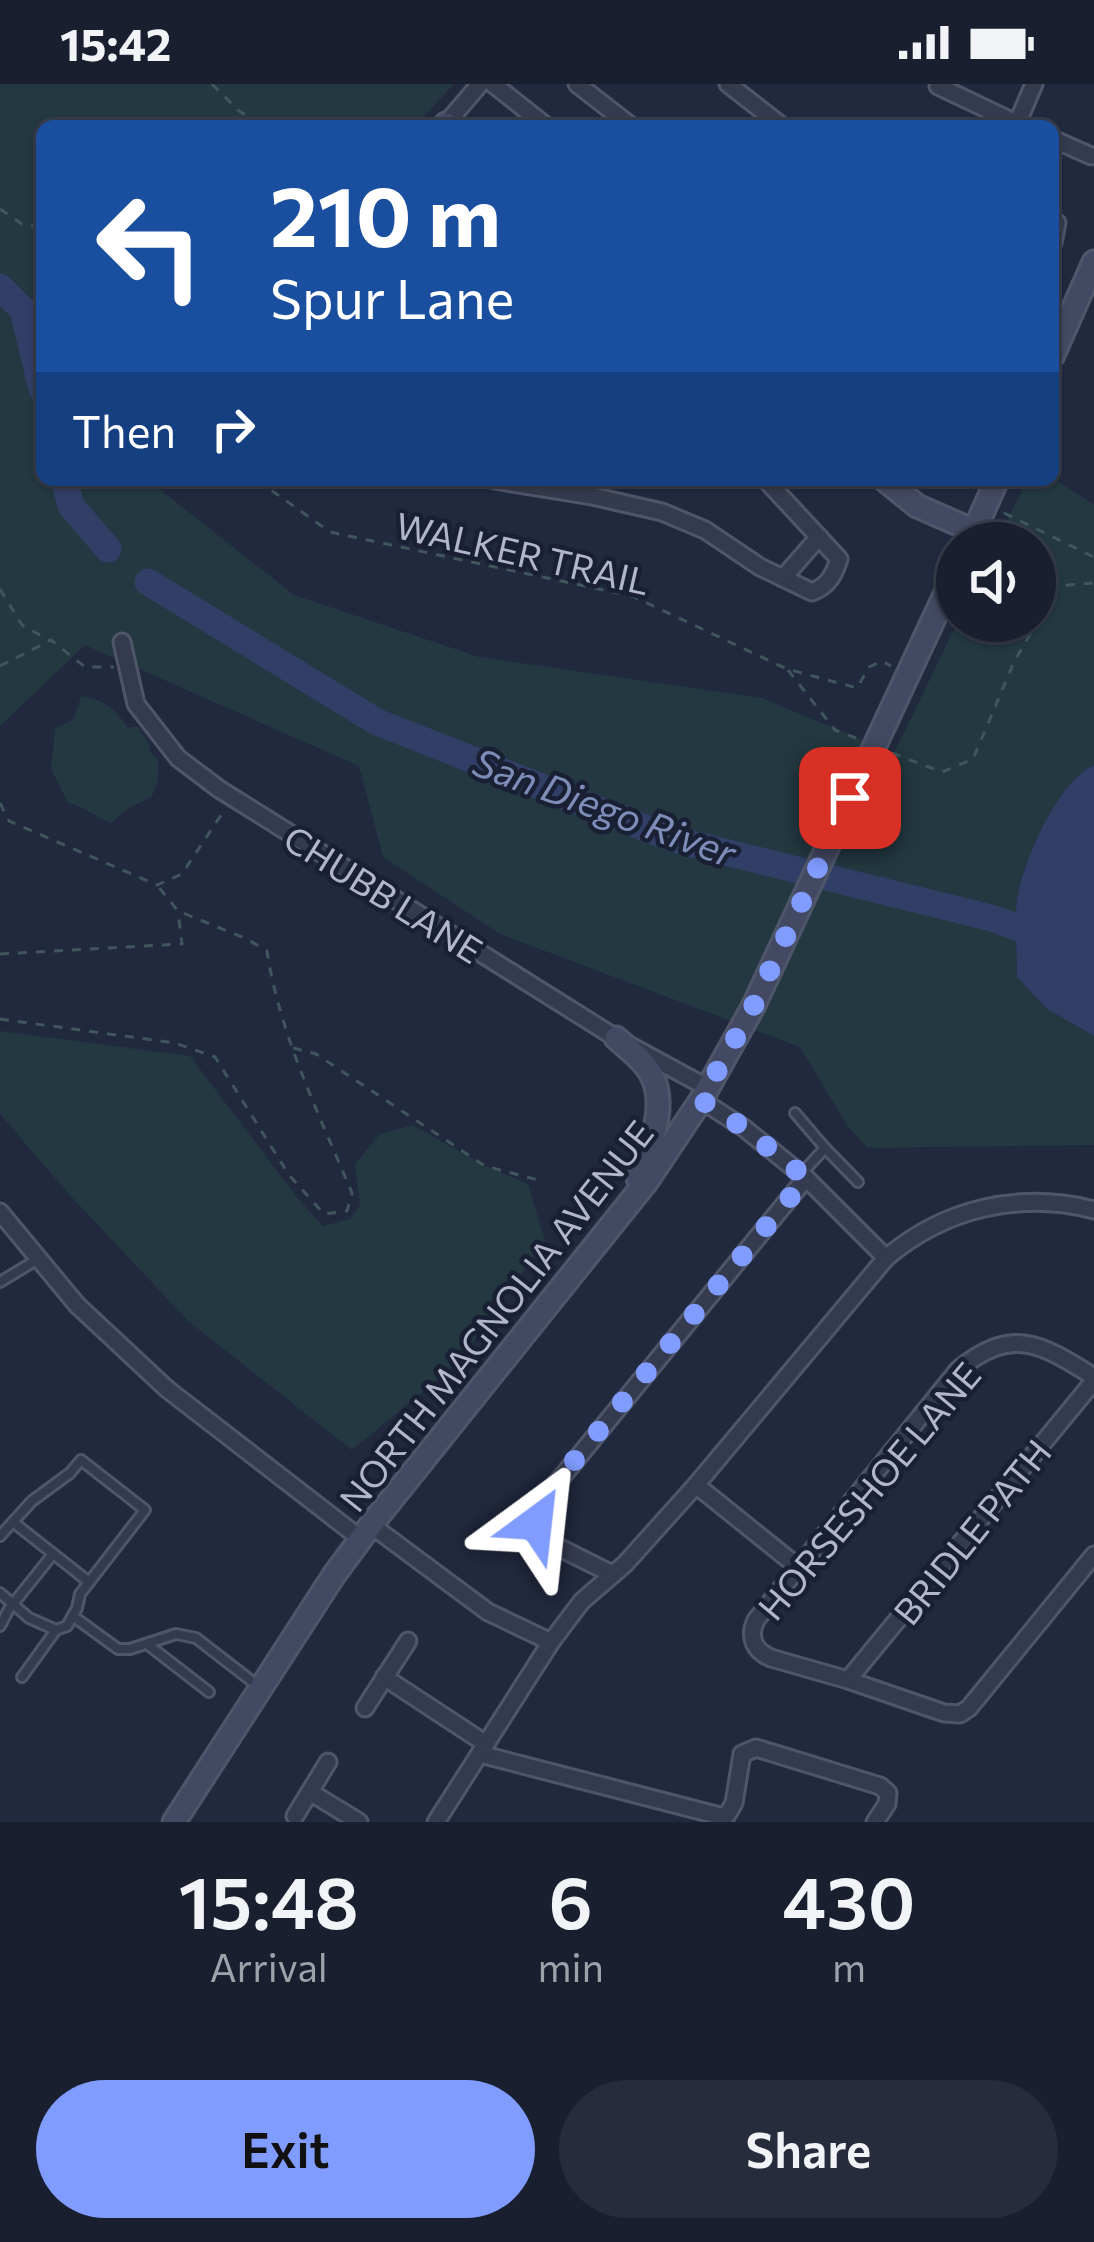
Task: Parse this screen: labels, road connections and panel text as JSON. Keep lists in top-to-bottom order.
{
  "streets": {
    "main road": ["NORTH MAGNOLIA AVENUE"],
    "street": ["CHUBB LANE", "HORSESHOE LANE", "BRIDLE PATH"],
    "path": ["WALKER TRAIL"]
  },
  "crossings": [
    ["WALKER TRAIL", "NORTH MAGNOLIA AVENUE"],
    ["CHUBB LANE", "NORTH MAGNOLIA AVENUE"],
    ["HORSESHOE LANE", "BRIDLE PATH"]
  ],
  "water": ["San Diego River"],
  "page": {
    "status": "15:42",
    "turn": ["210 m", "Spur Lane"],
    "then": "Then",
    "eta": [
      "15:48",
      "Arrival",
      "6",
      "min",
      "430",
      "m"
    ],
    "buttons": ["Exit", "Share"]
  }
}
